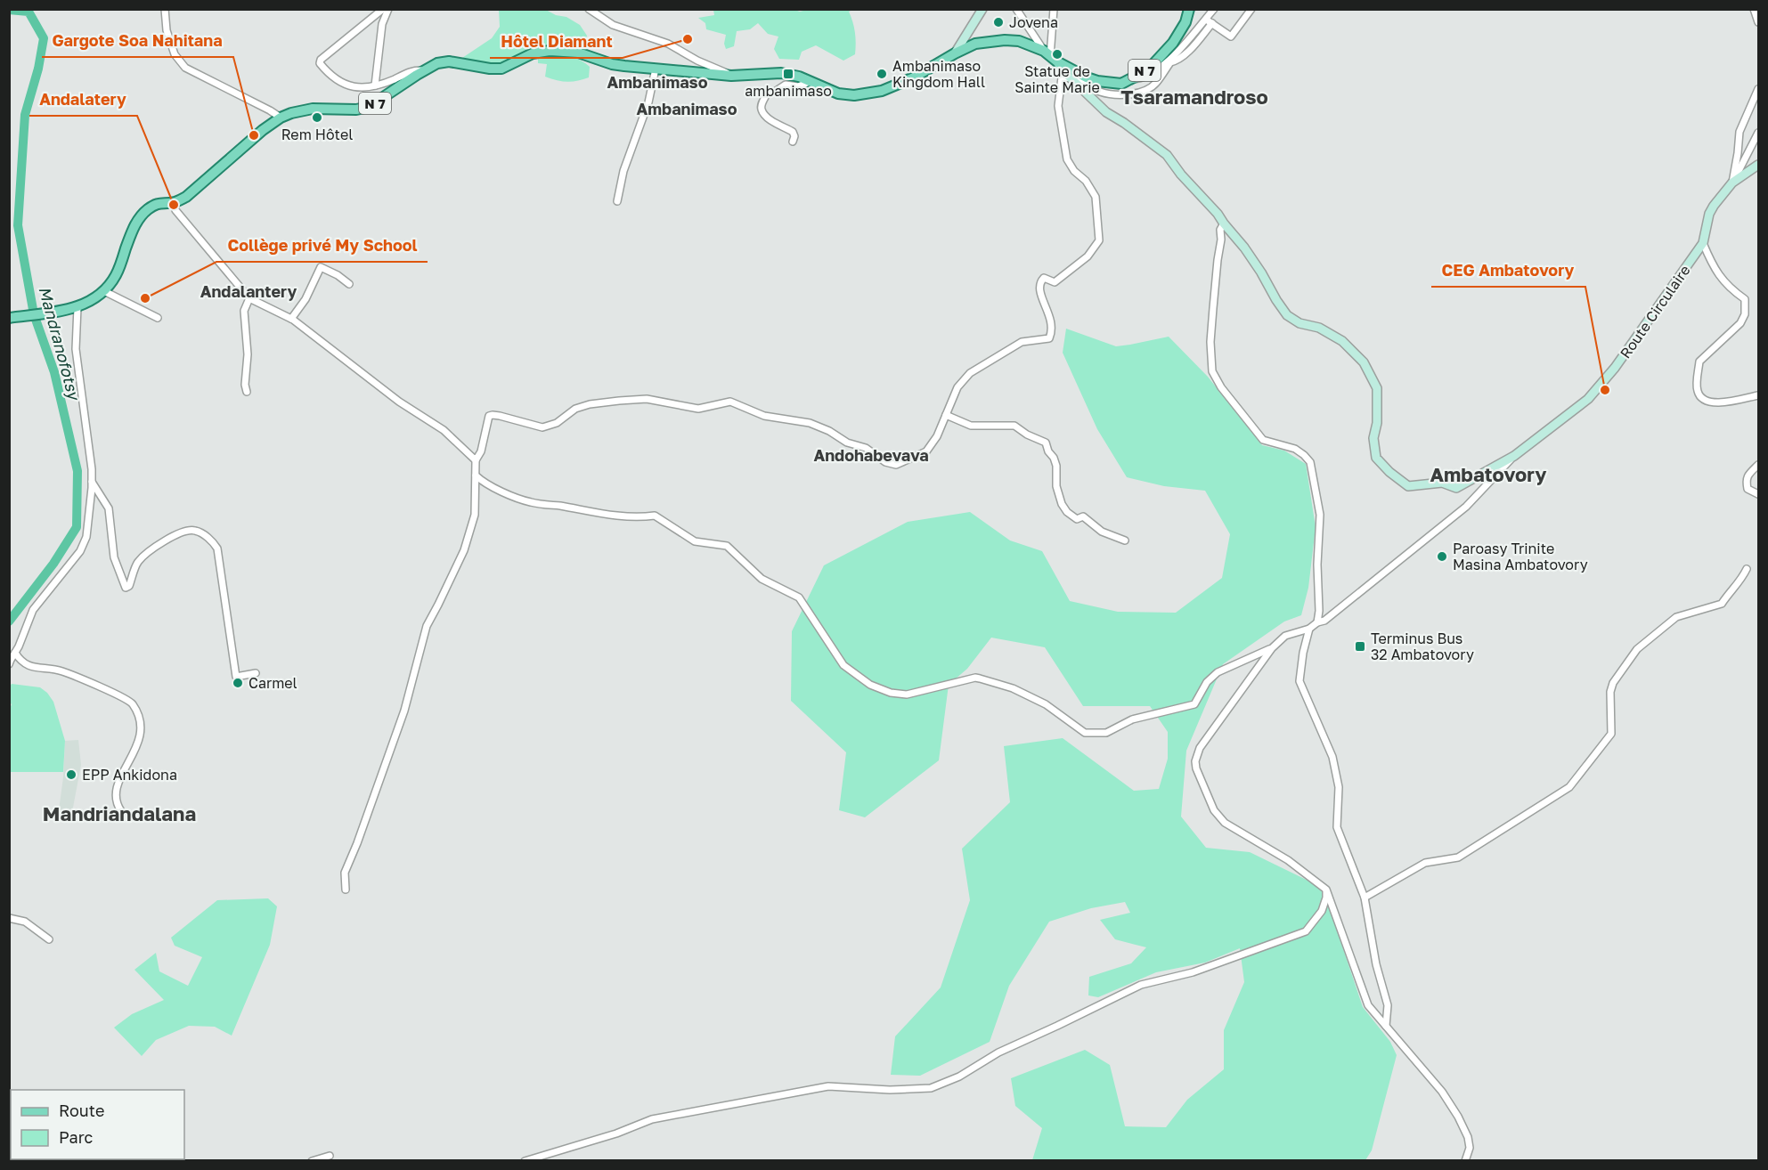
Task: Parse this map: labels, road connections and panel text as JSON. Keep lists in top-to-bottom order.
{
  "streets": {
    "main road": ["N 7"],
    "street": ["Route Circulaire"]
  },
  "crossings": [
    ["N 7", "Route Circulaire"]
  ],
  "districts": [
    "Ambanimaso",
    "Tsaramandroso",
    "Ambanimaso",
    "Andalantery",
    "Andohabevava",
    "Ambatovory",
    "Mandriandalana"
  ],
  "water": ["Mandranofotsy"],
  "places": {
    "other": [
      "Jovena",
      "Hôtel Diamant",
      "Statue de Sainte Marie",
      "Ambanimaso Kingdom Hall",
      "Rem Hôtel",
      "Gargote Soa Nahitana",
      "Andalatery",
      "Collège privé My School",
      "CEG Ambatovory",
      "Paroasy Trinite Masina Ambatovory",
      "Carmel",
      "EPP Ankidona"
    ],
    "transit": ["ambanimaso", "Terminus Bus 32 Ambatovory"]
  },
  "legend": ["Route", "Parc"]
}
